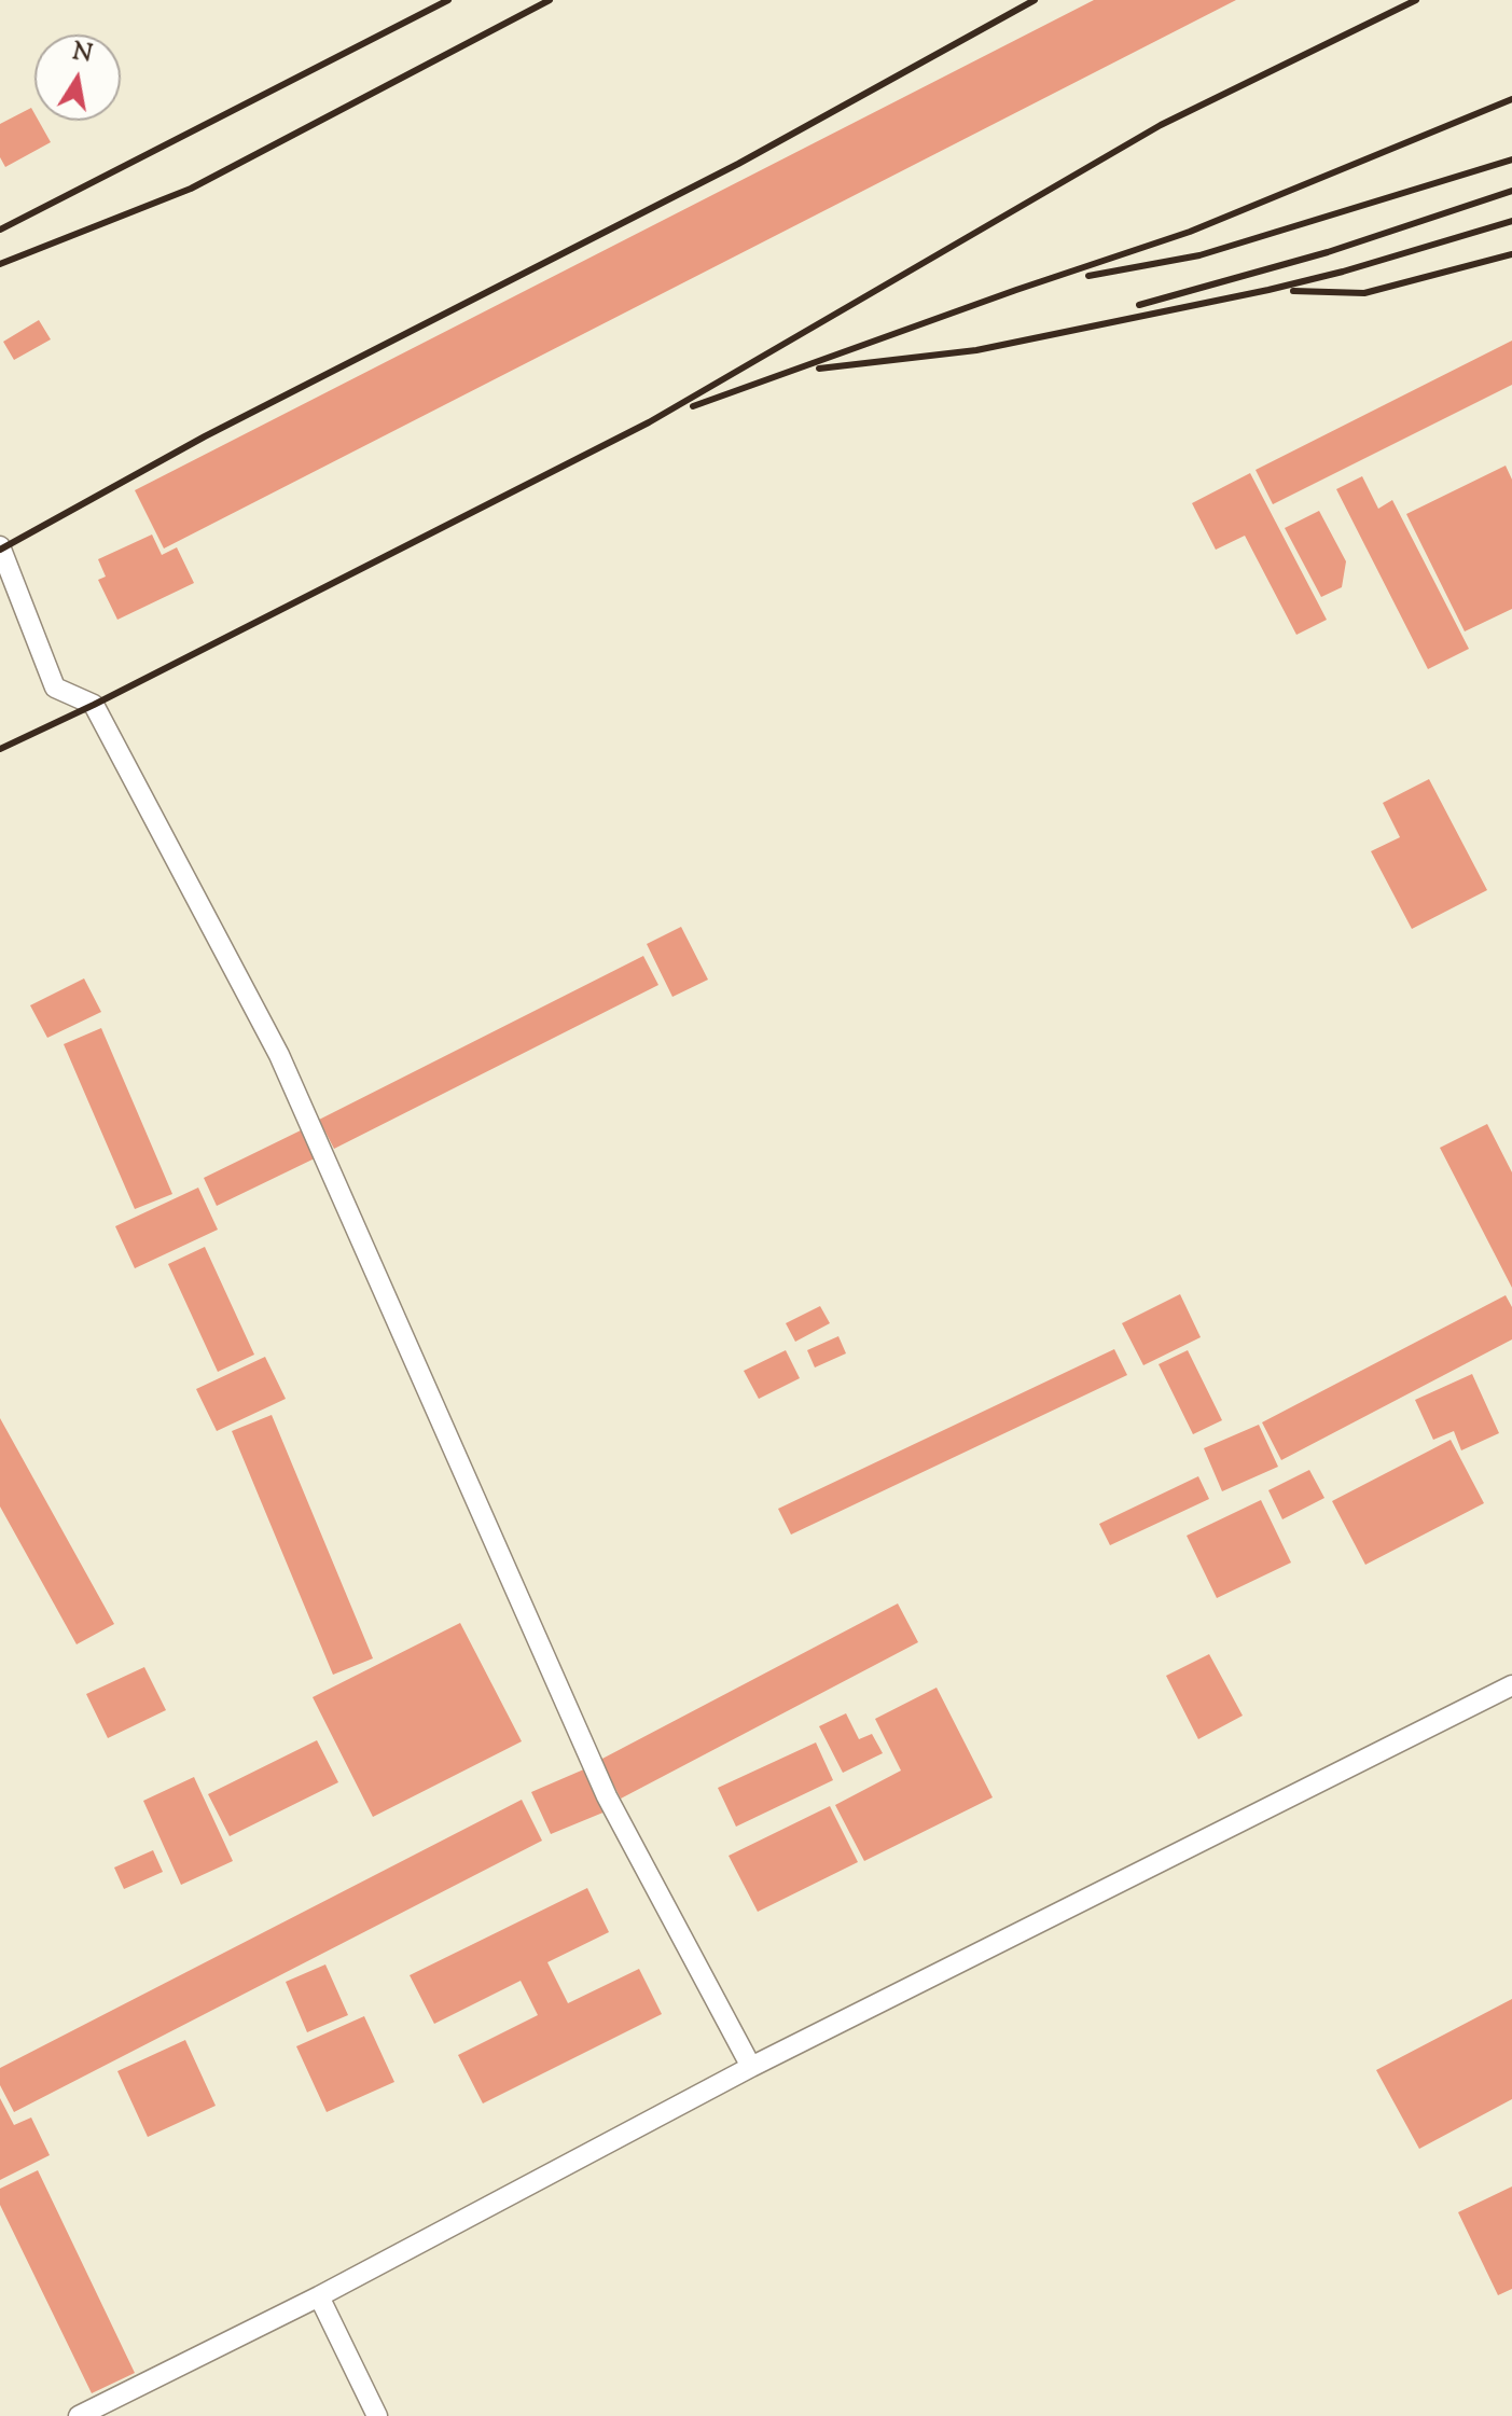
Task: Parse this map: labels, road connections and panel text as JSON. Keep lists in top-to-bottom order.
{
  "north": "top"
}
